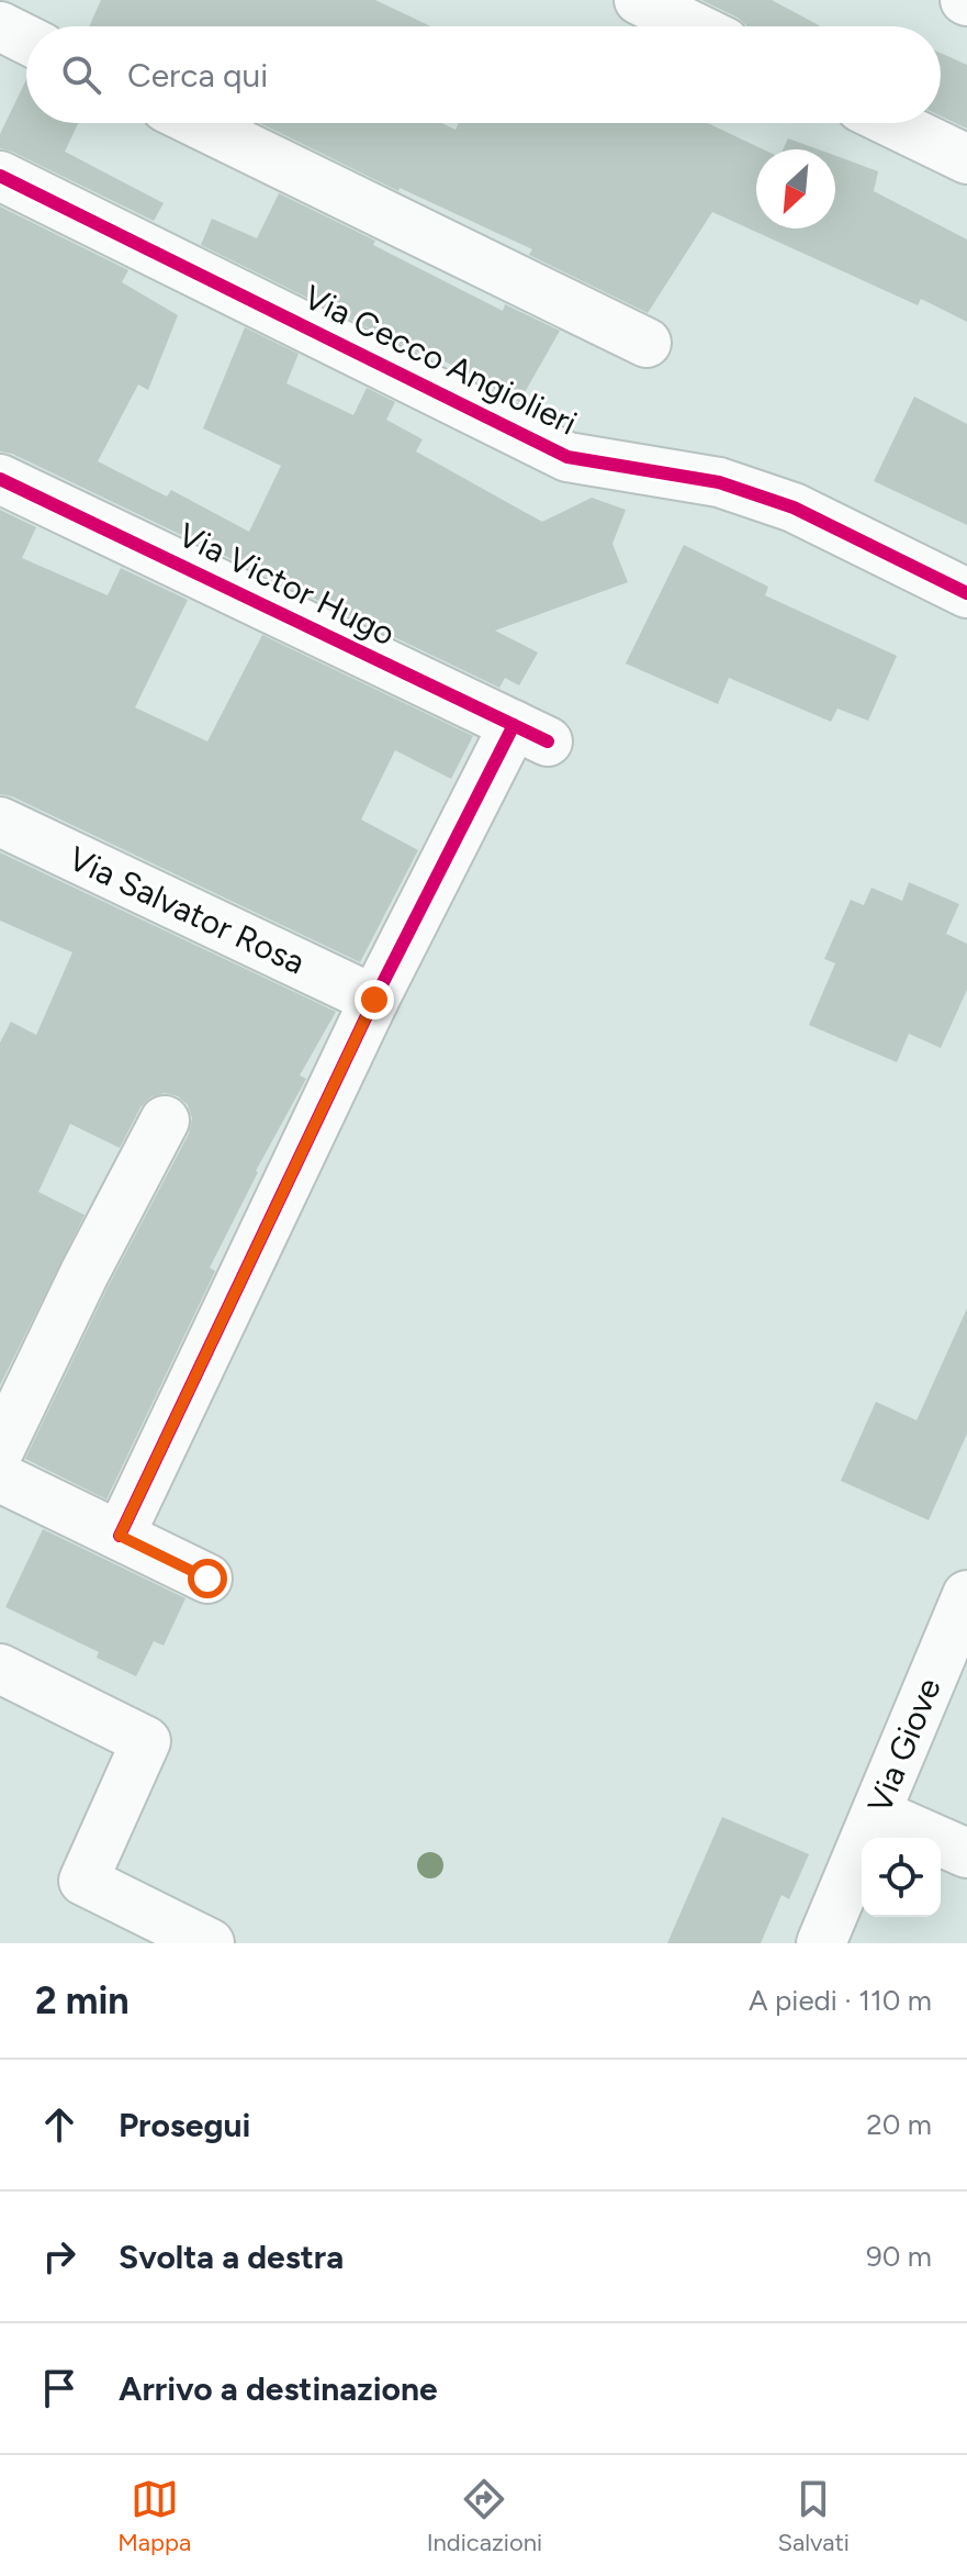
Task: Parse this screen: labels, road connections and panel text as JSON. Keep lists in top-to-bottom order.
{
  "streets": {
    "street": [
      "Via Cecco Angiolieri",
      "Via Victor Hugo",
      "Via Salvator Rosa",
      "Via Giove"
    ]
  },
  "crossings": [
    ["Via Victor Hugo", "Via Salvator Rosa"]
  ],
  "north": "bottom left",
  "page": {
    "search": "Cerca qui",
    "heading": ["2 min", "A piedi · 110 m"],
    "list": [
      ["Prosegui", "20 m"],
      ["Svolta a destra", "90 m"],
      "Arrivo a destinazione"
    ],
    "nav": ["Mappa", "Indicazioni", "Salvati"]
  }
}
